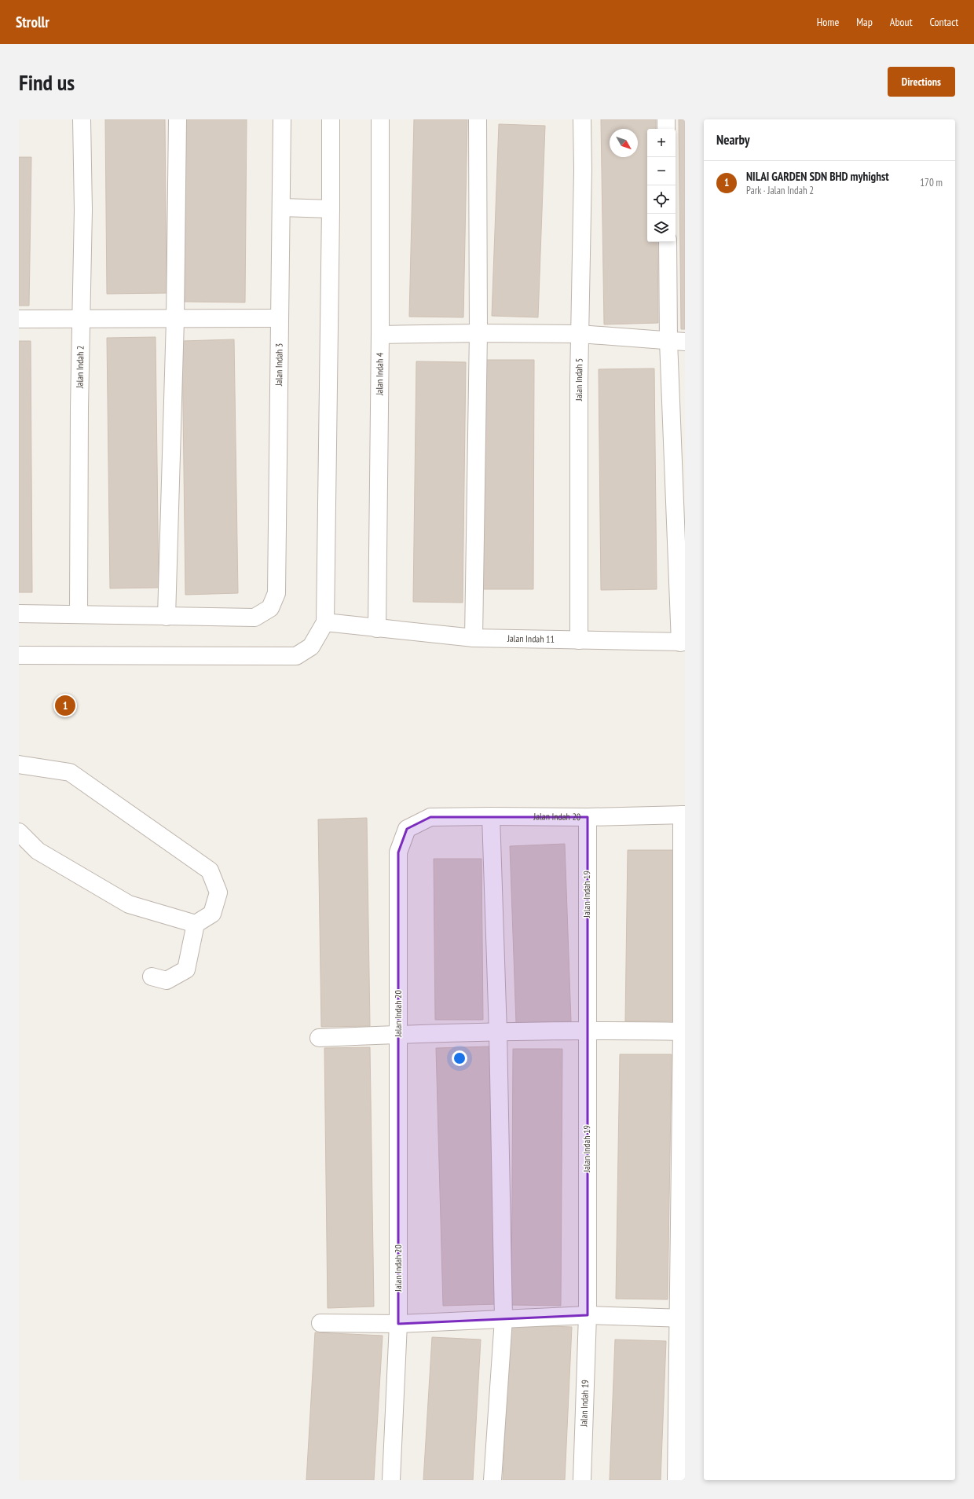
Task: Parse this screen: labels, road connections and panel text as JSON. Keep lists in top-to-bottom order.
{
  "streets": {
    "street": [
      "Jalan Indah 3",
      "Jalan Indah 2",
      "Jalan Indah 4",
      "Jalan Indah 5",
      "Jalan Indah 11",
      "Jalan Indah 20",
      "Jalan Indah 19"
    ]
  },
  "crossings": [
    ["Jalan Indah 4", "Jalan Indah 11"],
    ["Jalan Indah 5", "Jalan Indah 11"],
    ["Jalan Indah 20", "Jalan Indah 19"]
  ],
  "north": "bottom right",
  "page": {
    "header": "Strollr",
    "nav": [
      "Home",
      "Map",
      "About",
      "Contact"
    ],
    "buttons": "Directions",
    "title": "Find us",
    "heading": "Nearby",
    "map_buttons": ["+", "−"],
    "list": [
      {
        "mark": "1",
        "name": "NILAI GARDEN SDN BHD myhighst",
        "note": "Park · Jalan Indah 2",
        "value": "170 m"
      }
    ],
    "pins": "1"
  }
}
